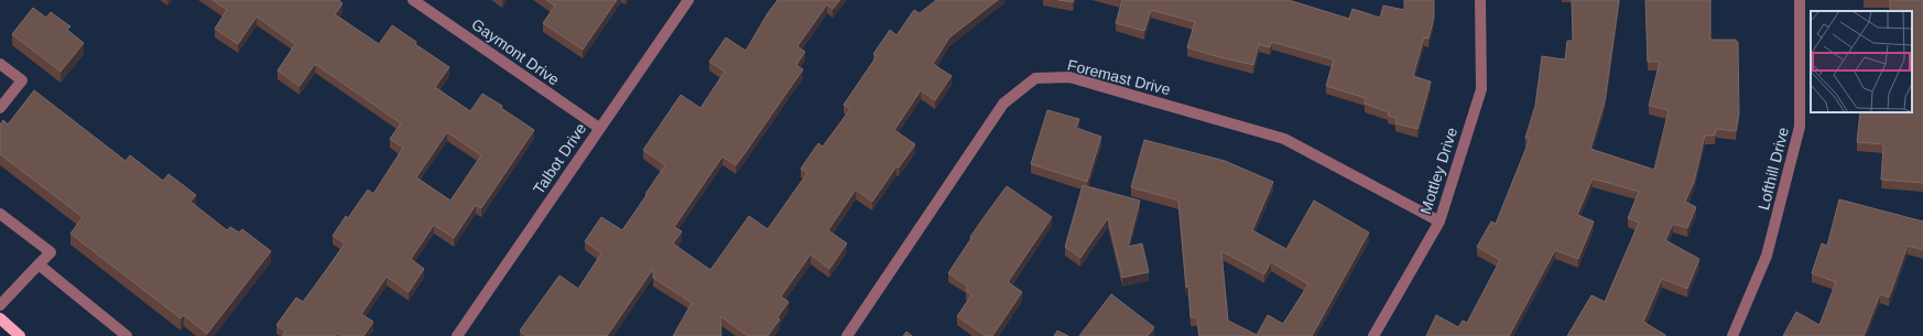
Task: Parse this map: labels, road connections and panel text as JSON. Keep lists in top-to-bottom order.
{
  "streets": {
    "street": [
      "Gaymont Drive",
      "Foremast Drive",
      "Talbot Drive",
      "Lofthill Drive",
      "Mottley Drive"
    ]
  },
  "crossings": [
    ["Gaymont Drive", "Talbot Drive"],
    ["Foremast Drive", "Mottley Drive"]
  ]
}
